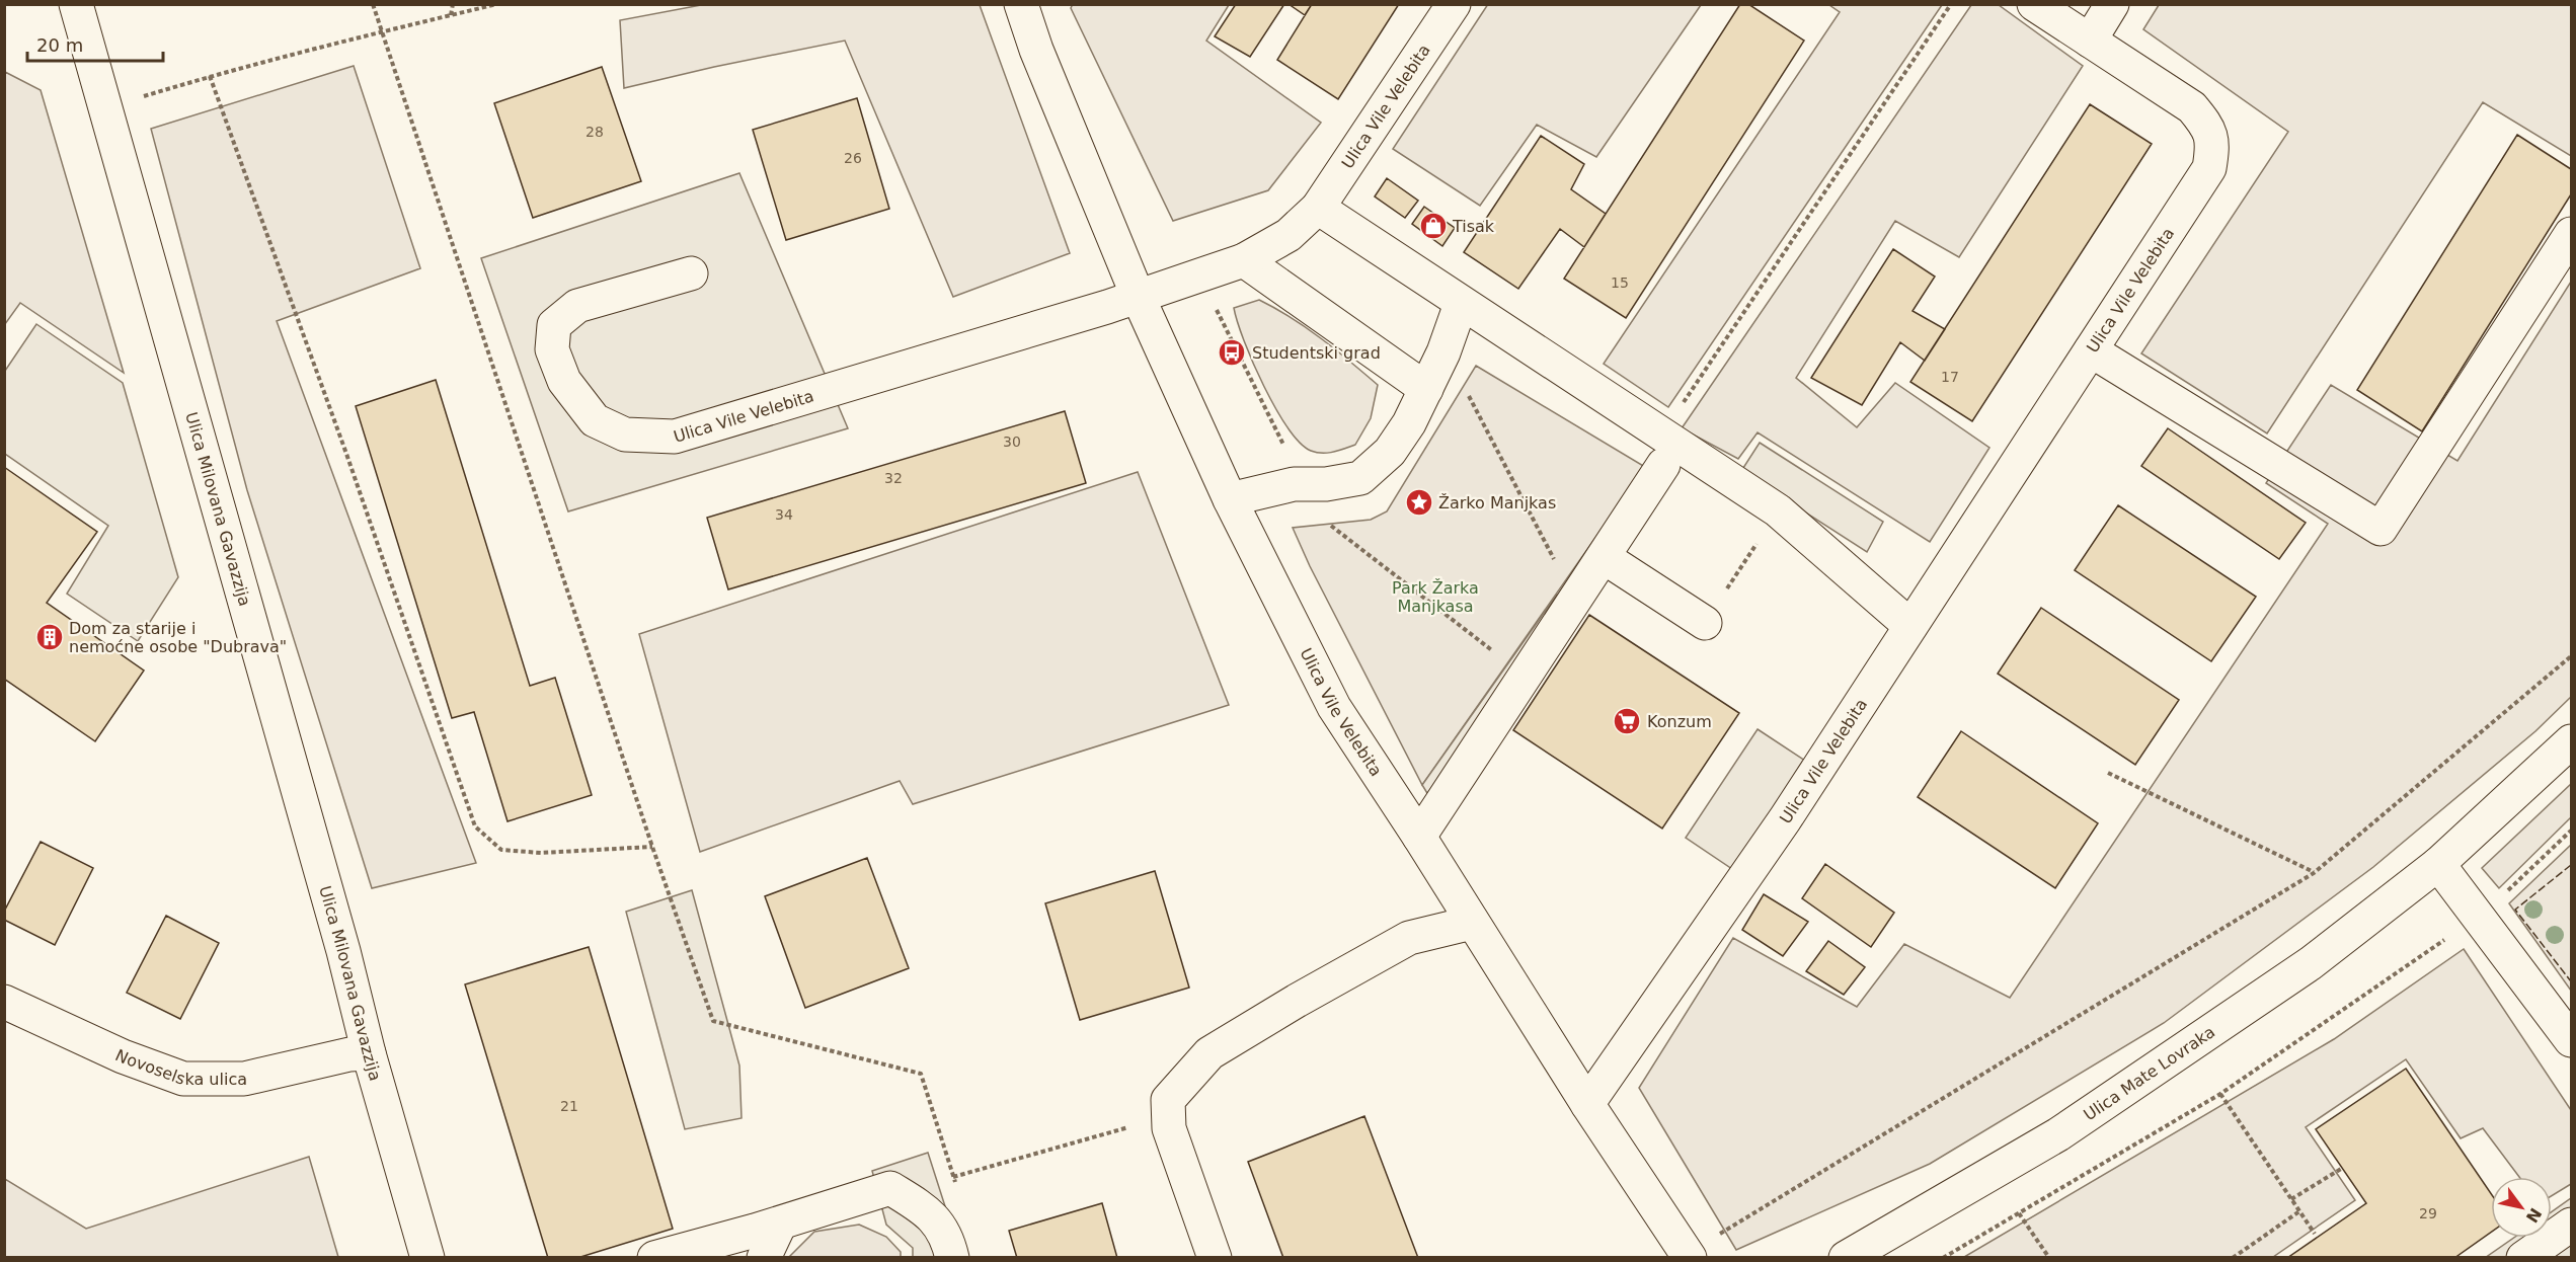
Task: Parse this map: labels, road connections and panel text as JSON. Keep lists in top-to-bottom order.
{
  "streets": {
    "street": [
      "Ulica Vile Velebita",
      "Ulica Milovana Gavazzija",
      "Novoselska ulica",
      "Ulica Mate Lovraka"
    ]
  },
  "crossings": [
    ["Ulica Milovana Gavazzija", "Novoselska ulica"]
  ],
  "parks": ["Park Žarka Manjkasa"],
  "places": {
    "shop": ["Tisak"],
    "bus stop": ["Studentski grad"],
    "place": ["Žarko Manjkas"],
    "building": ["Dom za starije i nemoćne osobe \"Dubrava\""],
    "supermarket": ["Konzum"]
  },
  "house_numbers": [
    "28",
    "26",
    "15",
    "17",
    "30",
    "32",
    "34",
    "21",
    "29"
  ],
  "scale_bar": "20 m",
  "north": "bottom right"
}
